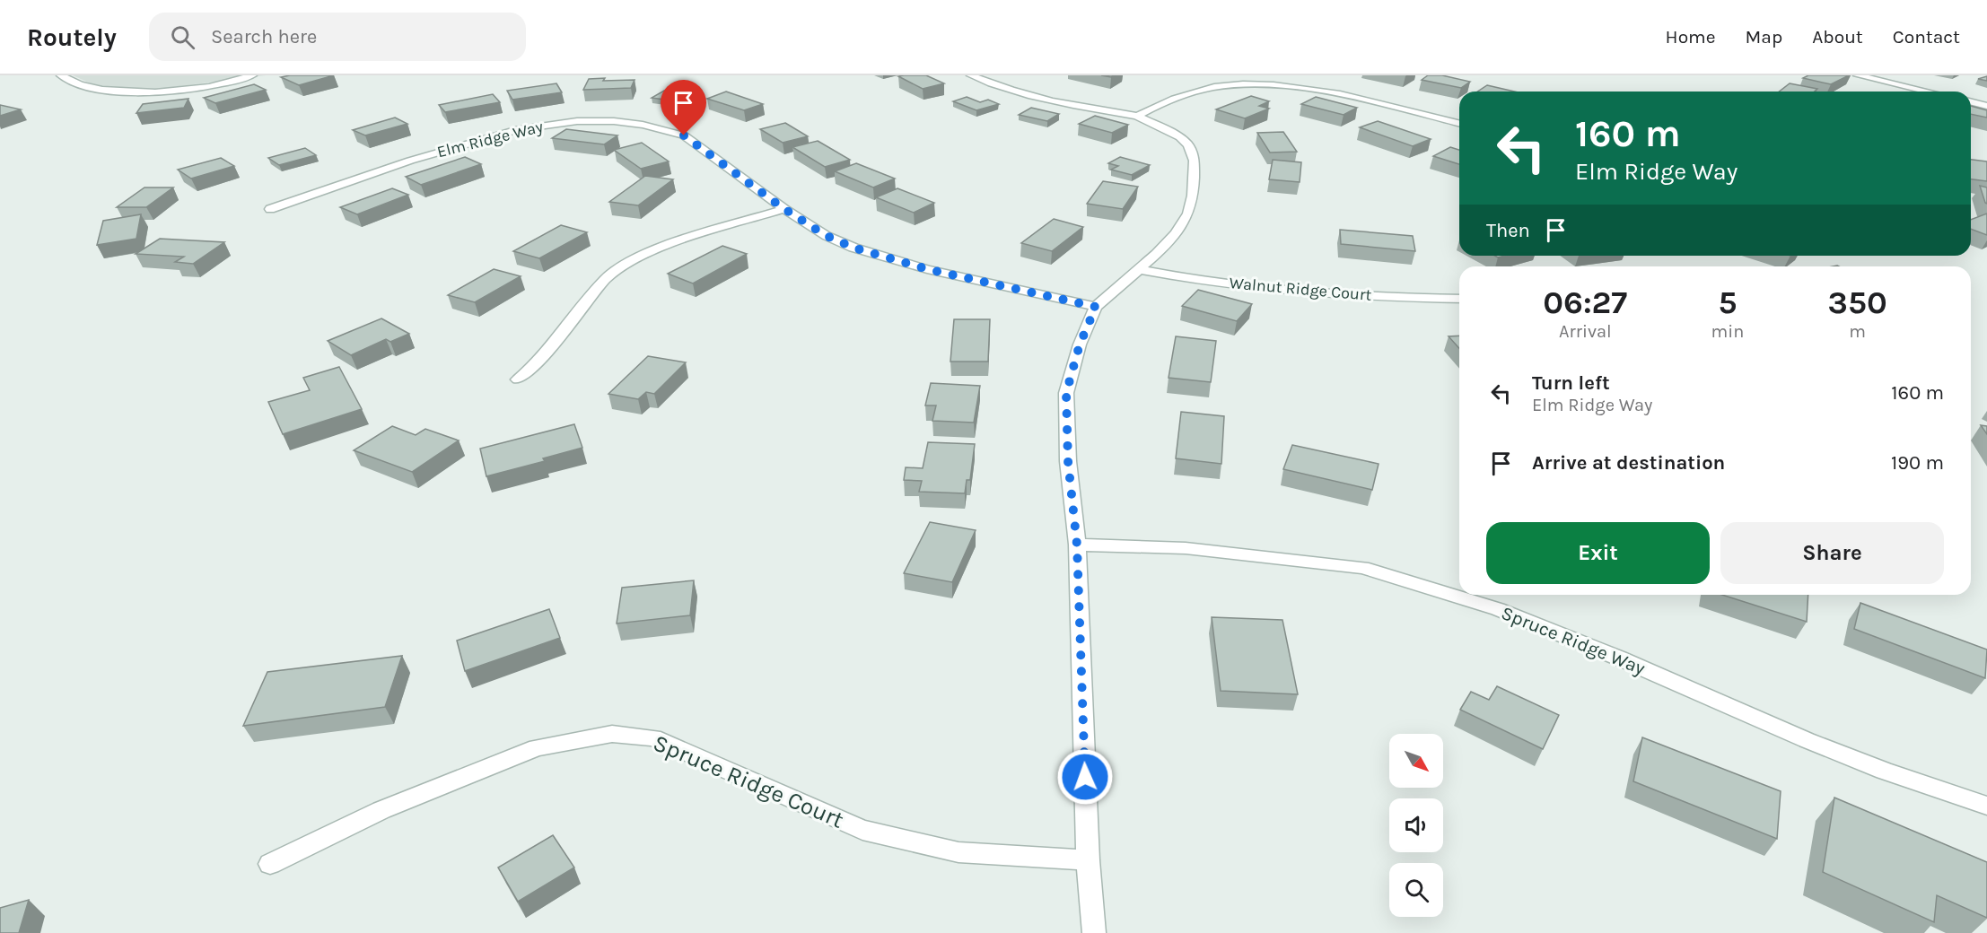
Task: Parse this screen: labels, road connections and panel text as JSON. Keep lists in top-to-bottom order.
{
  "streets": {
    "street": [
      "Elm Ridge Way",
      "Walnut Ridge Court",
      "Spruce Ridge Way",
      "Spruce Ridge Court"
    ]
  },
  "north": "bottom right",
  "page": {
    "header": "Routely",
    "search": "Search here",
    "nav": [
      "Home",
      "Map",
      "About",
      "Contact"
    ],
    "turn": ["160 m", "Elm Ridge Way"],
    "then": "Then",
    "eta": [
      "06:27",
      "Arrival",
      "5",
      "min",
      "350",
      "m"
    ],
    "list": [
      {
        "name": "Turn left",
        "note": "Elm Ridge Way",
        "value": "160 m"
      },
      {
        "name": "Arrive at destination",
        "value": "190 m"
      }
    ],
    "buttons": ["Exit", "Share"]
  }
}
